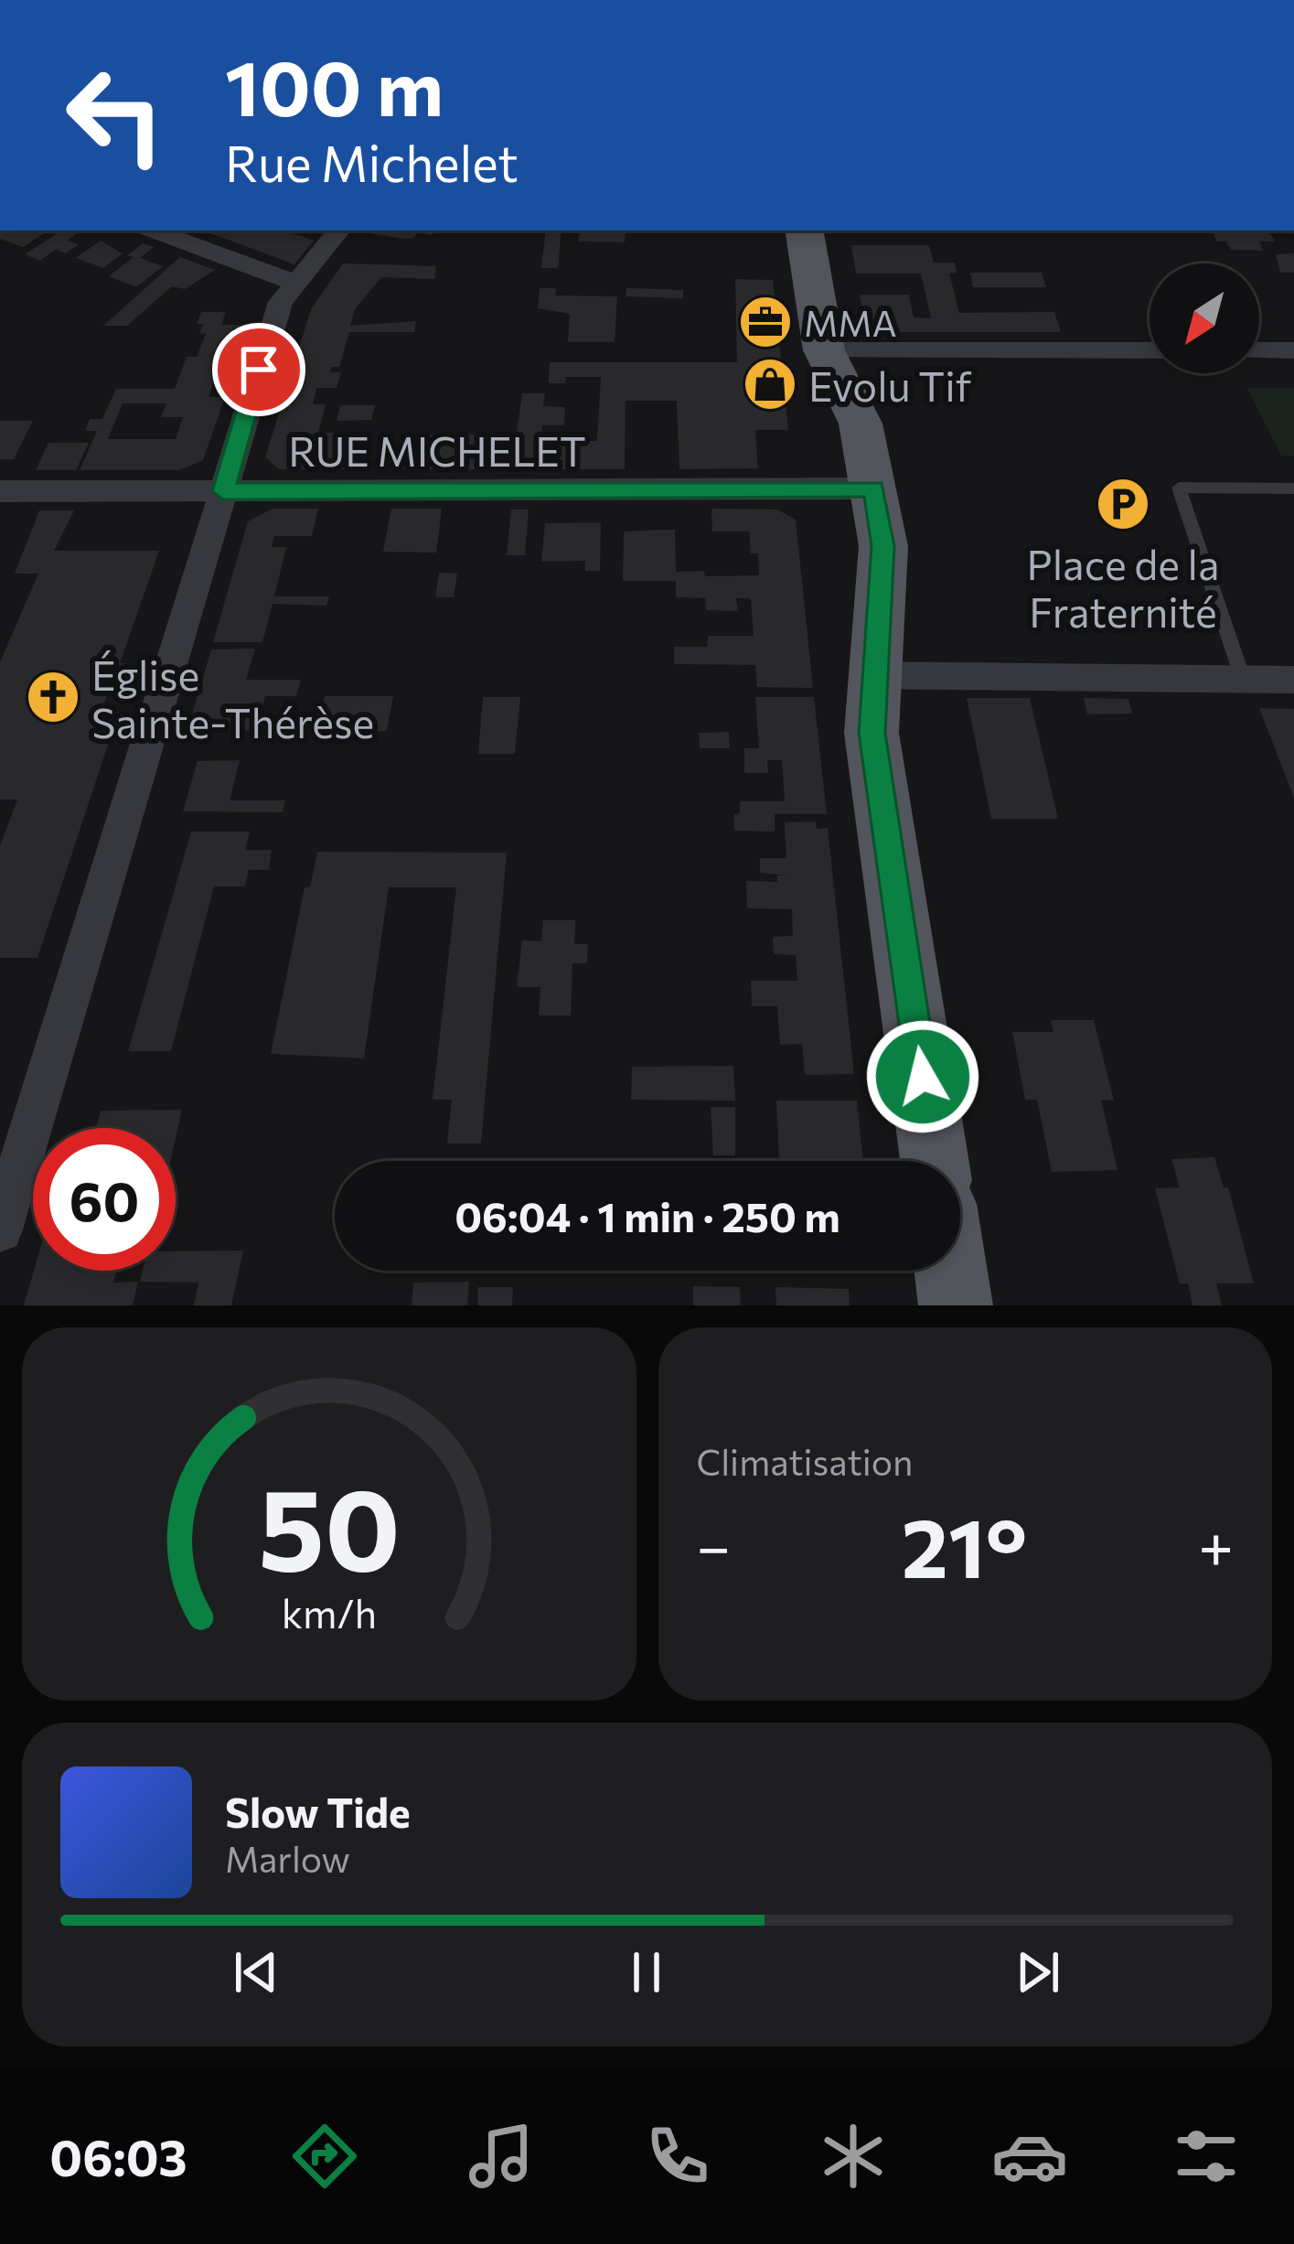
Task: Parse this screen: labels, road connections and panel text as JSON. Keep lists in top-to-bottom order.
{
  "streets": {
    "street": ["RUE MICHELET"]
  },
  "places": {
    "office": ["MMA"],
    "shop": ["Evolu Tif"],
    "parking": ["Place de la Fraternité"],
    "church": ["Église Sainte-Thérèse"]
  },
  "north": "bottom left",
  "page": {
    "turn": ["100 m", "Rue Michelet"],
    "limit": "60",
    "trip": "06:04 · 1 min · 250 m",
    "tile": "Climatisation",
    "heat": ["−", "21°", "+"],
    "song": ["Slow Tide", "Marlow"],
    "tabs": "06:03",
    "gauge": ["50", "km/h"]
  }
}
